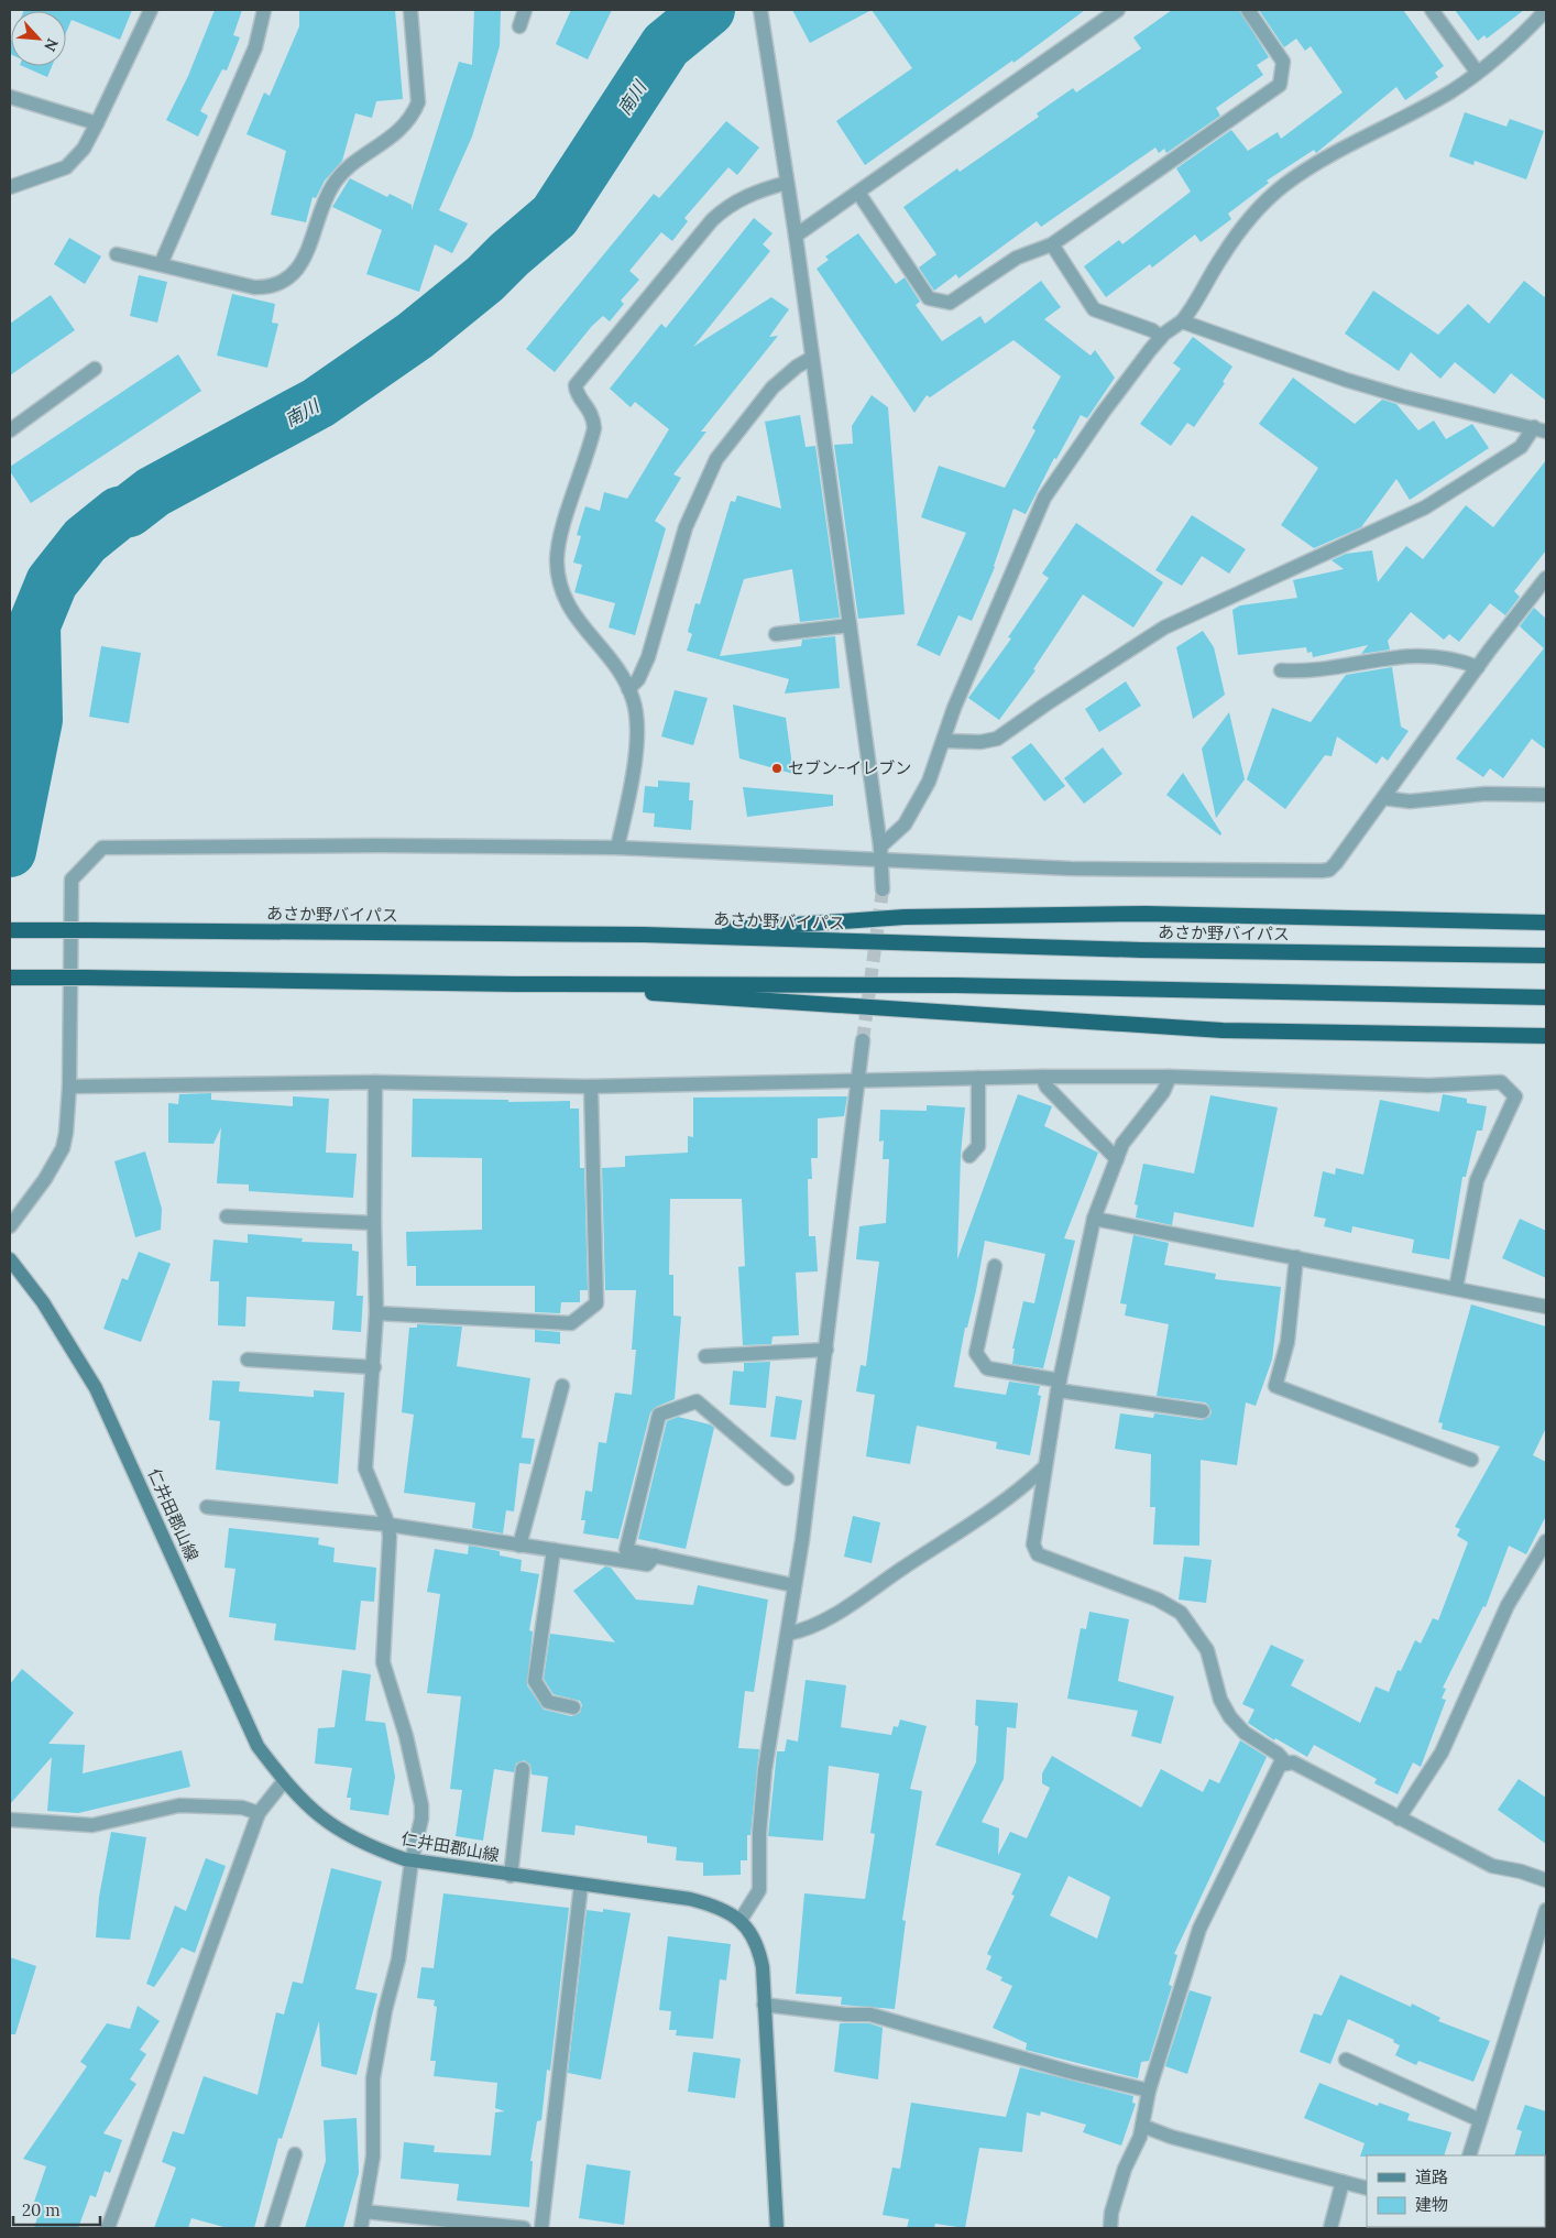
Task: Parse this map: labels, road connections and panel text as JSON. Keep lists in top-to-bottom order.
{
  "streets": {
    "highway": ["あさか野バイパス"],
    "main road": ["仁井田郡山線"]
  },
  "water": ["南川"],
  "places": ["セブン-イレブン"],
  "legend": ["道路", "建物"],
  "scale_bar": "20 m",
  "north": "bottom right"
}
